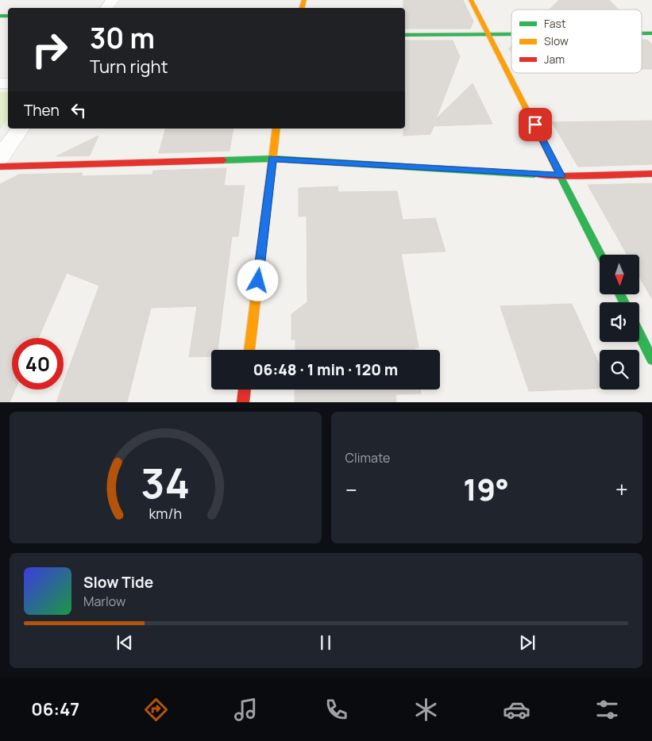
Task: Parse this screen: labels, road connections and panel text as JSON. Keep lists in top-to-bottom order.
{
  "legend": ["Fast", "Slow", "Jam"],
  "north": "bottom",
  "page": {
    "turn": ["30 m", "Turn right"],
    "then": "Then",
    "limit": "40",
    "trip": "06:48 · 1 min · 120 m",
    "tile": "Climate",
    "heat": ["−", "19°", "+"],
    "song": ["Slow Tide", "Marlow"],
    "tabs": "06:47",
    "gauge": ["34", "km/h"]
  }
}
